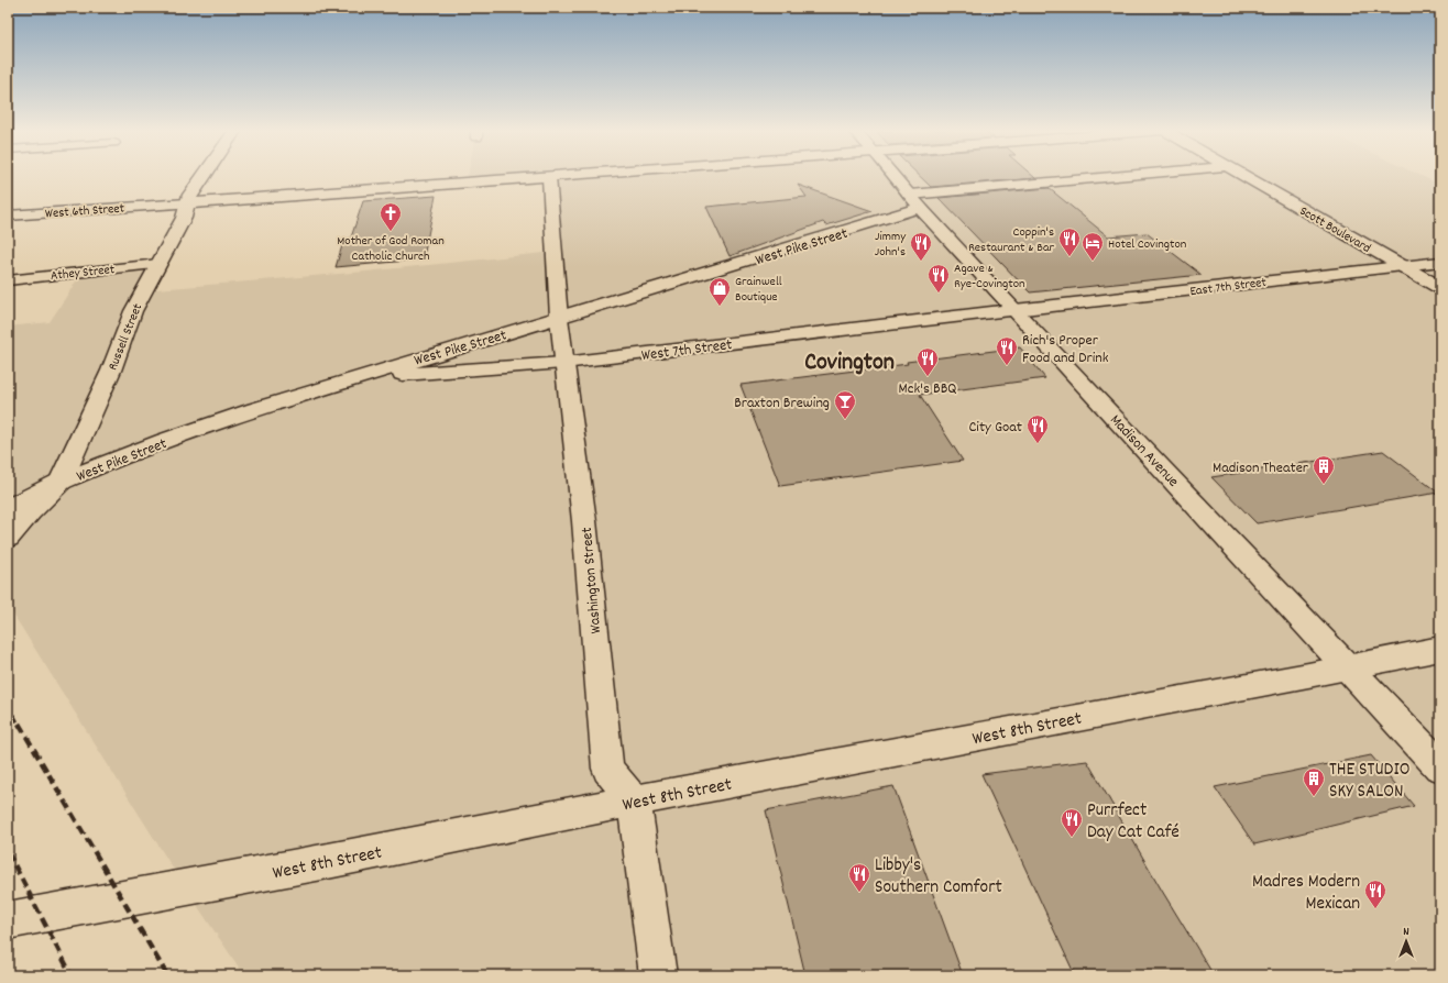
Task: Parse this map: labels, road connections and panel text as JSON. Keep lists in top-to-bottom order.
{
  "streets": {
    "main road": [
      "West 6th Street",
      "Scott Boulevard",
      "West Pike Street",
      "Russell Street",
      "West 7th Street",
      "Madison Avenue"
    ],
    "street": [
      "Athey Street",
      "East 7th Street",
      "Washington Street",
      "West 8th Street"
    ]
  },
  "crossings": [
    ["West 6th Street", "Russell Street"],
    ["West 6th Street", "Washington Street"],
    ["Scott Boulevard", "East 7th Street"],
    ["West Pike Street", "Russell Street"],
    ["West Pike Street", "West 7th Street"],
    ["West Pike Street", "Madison Avenue"],
    ["West Pike Street", "Washington Street"],
    ["Athey Street", "Russell Street"],
    ["East 7th Street", "West 7th Street"],
    ["East 7th Street", "Madison Avenue"],
    ["West 7th Street", "Madison Avenue"],
    ["West 7th Street", "Washington Street"],
    ["Madison Avenue", "West 8th Street"],
    ["Washington Street", "West 8th Street"]
  ],
  "districts": ["Covington"],
  "places": {
    "church": ["Mother of God Roman Catholic Church"],
    "restaurant": [
      "Coppin's Restaurant & Bar",
      "Jimmy John's",
      "Agave & Rye-Covington",
      "Rich's Proper Food and Drink",
      "Mck's BBQ",
      "City Goat",
      "Purrfect Day Cat Café",
      "Libby's Southern Comfort",
      "Madres Modern Mexican"
    ],
    "hotel": ["Hotel Covington"],
    "shop": ["Grainwell Boutique"],
    "bar": ["Braxton Brewing"],
    "building": ["Madison Theater", "THE STUDIO SKY SALON"]
  },
  "north": "top"
}
